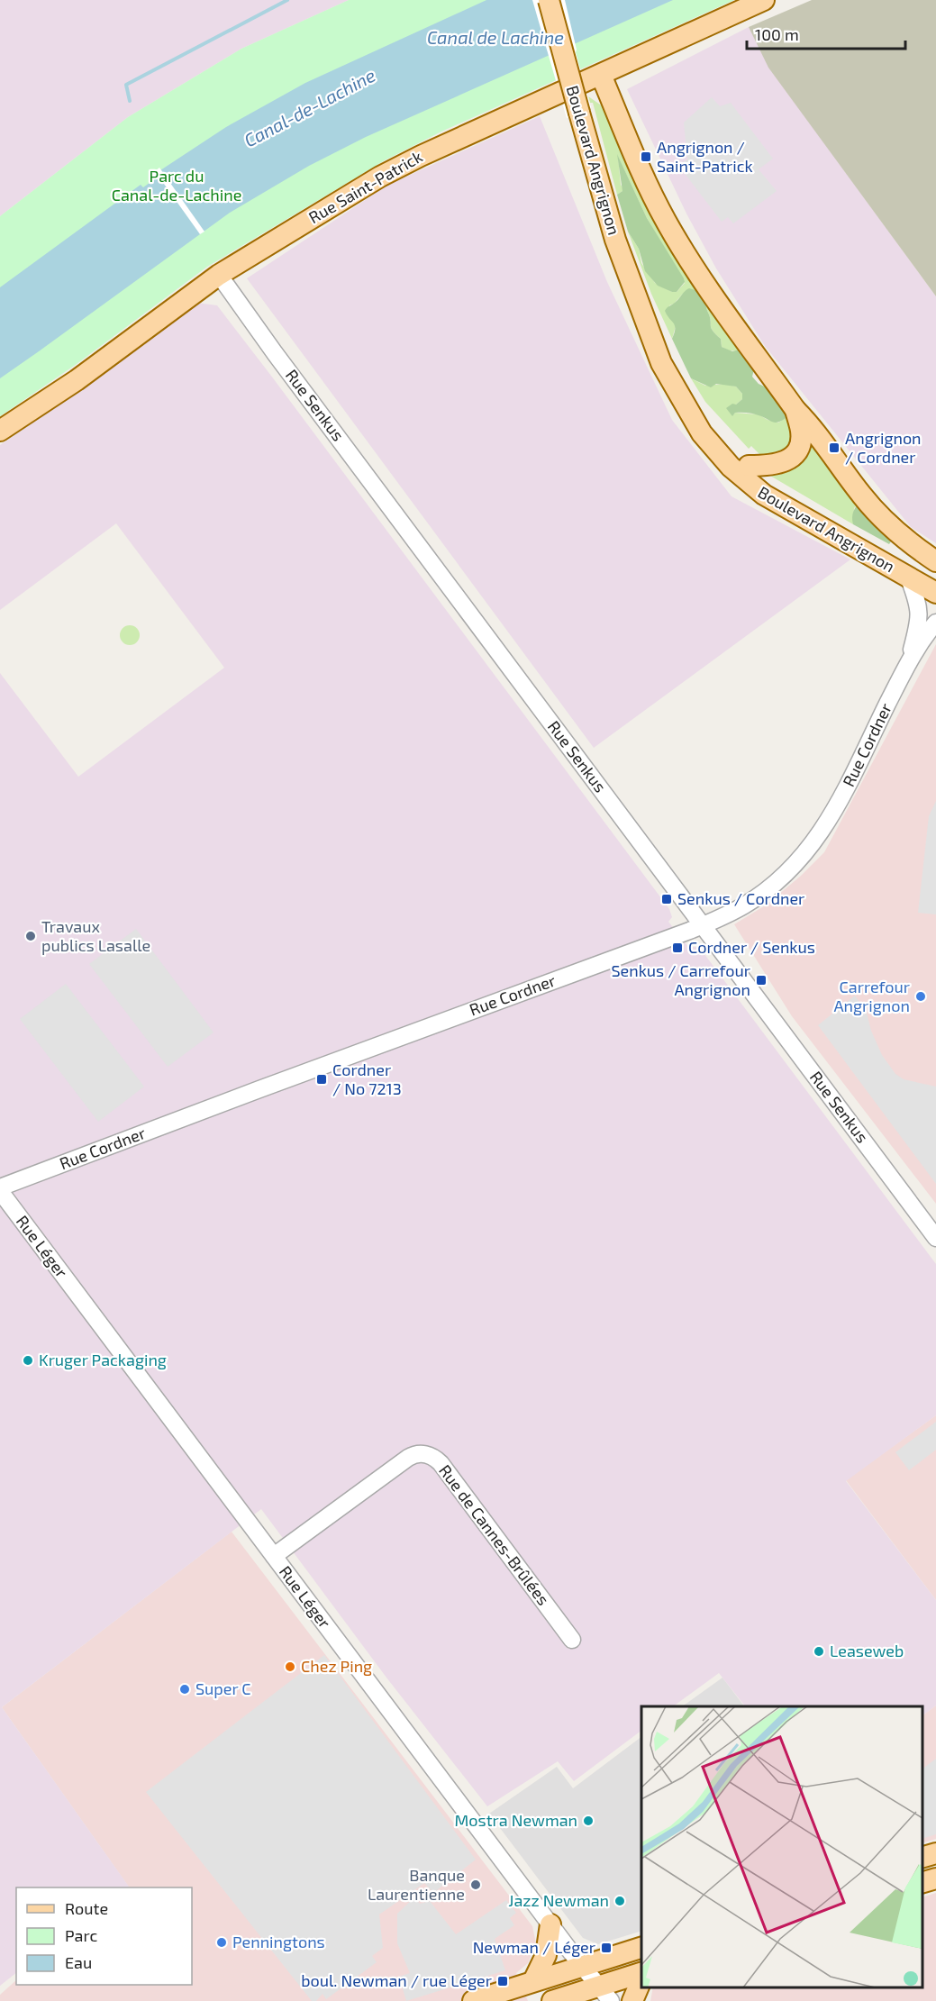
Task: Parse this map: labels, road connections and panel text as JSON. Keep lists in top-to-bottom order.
{
  "streets": {
    "main road": ["Boulevard Angrignon", "Rue Saint-Patrick"],
    "street": [
      "Rue Senkus",
      "Rue Cordner",
      "Rue Léger",
      "Rue de Cannes-Brûlées"
    ]
  },
  "crossings": [
    ["Rue Saint-Patrick", "Rue Senkus"],
    ["Rue Senkus", "Rue Cordner"],
    ["Rue Cordner", "Rue Léger"],
    ["Rue Léger", "Rue de Cannes-Brûlées"]
  ],
  "water": ["Canal de Lachine", "Canal-de-Lachine"],
  "parks": ["Parc du Canal-de-Lachine"],
  "places": {
    "transit": [
      "Angrignon / Saint-Patrick",
      "Angrignon / Cordner",
      "Senkus / Cordner",
      "Cordner / Senkus",
      "Senkus / Carrefour Angrignon",
      "Cordner / No 7213",
      "Newman / Léger",
      "boul. Newman / rue Léger"
    ],
    "other": [
      "Travaux publics Lasalle",
      "Carrefour Angrignon",
      "Kruger Packaging",
      "Leaseweb",
      "Chez Ping",
      "Super C",
      "Mostra Newman",
      "Banque Laurentienne",
      "Jazz Newman",
      "Penningtons"
    ]
  },
  "legend": ["Route", "Parc", "Eau"],
  "scale_bar": "100 m"
}
